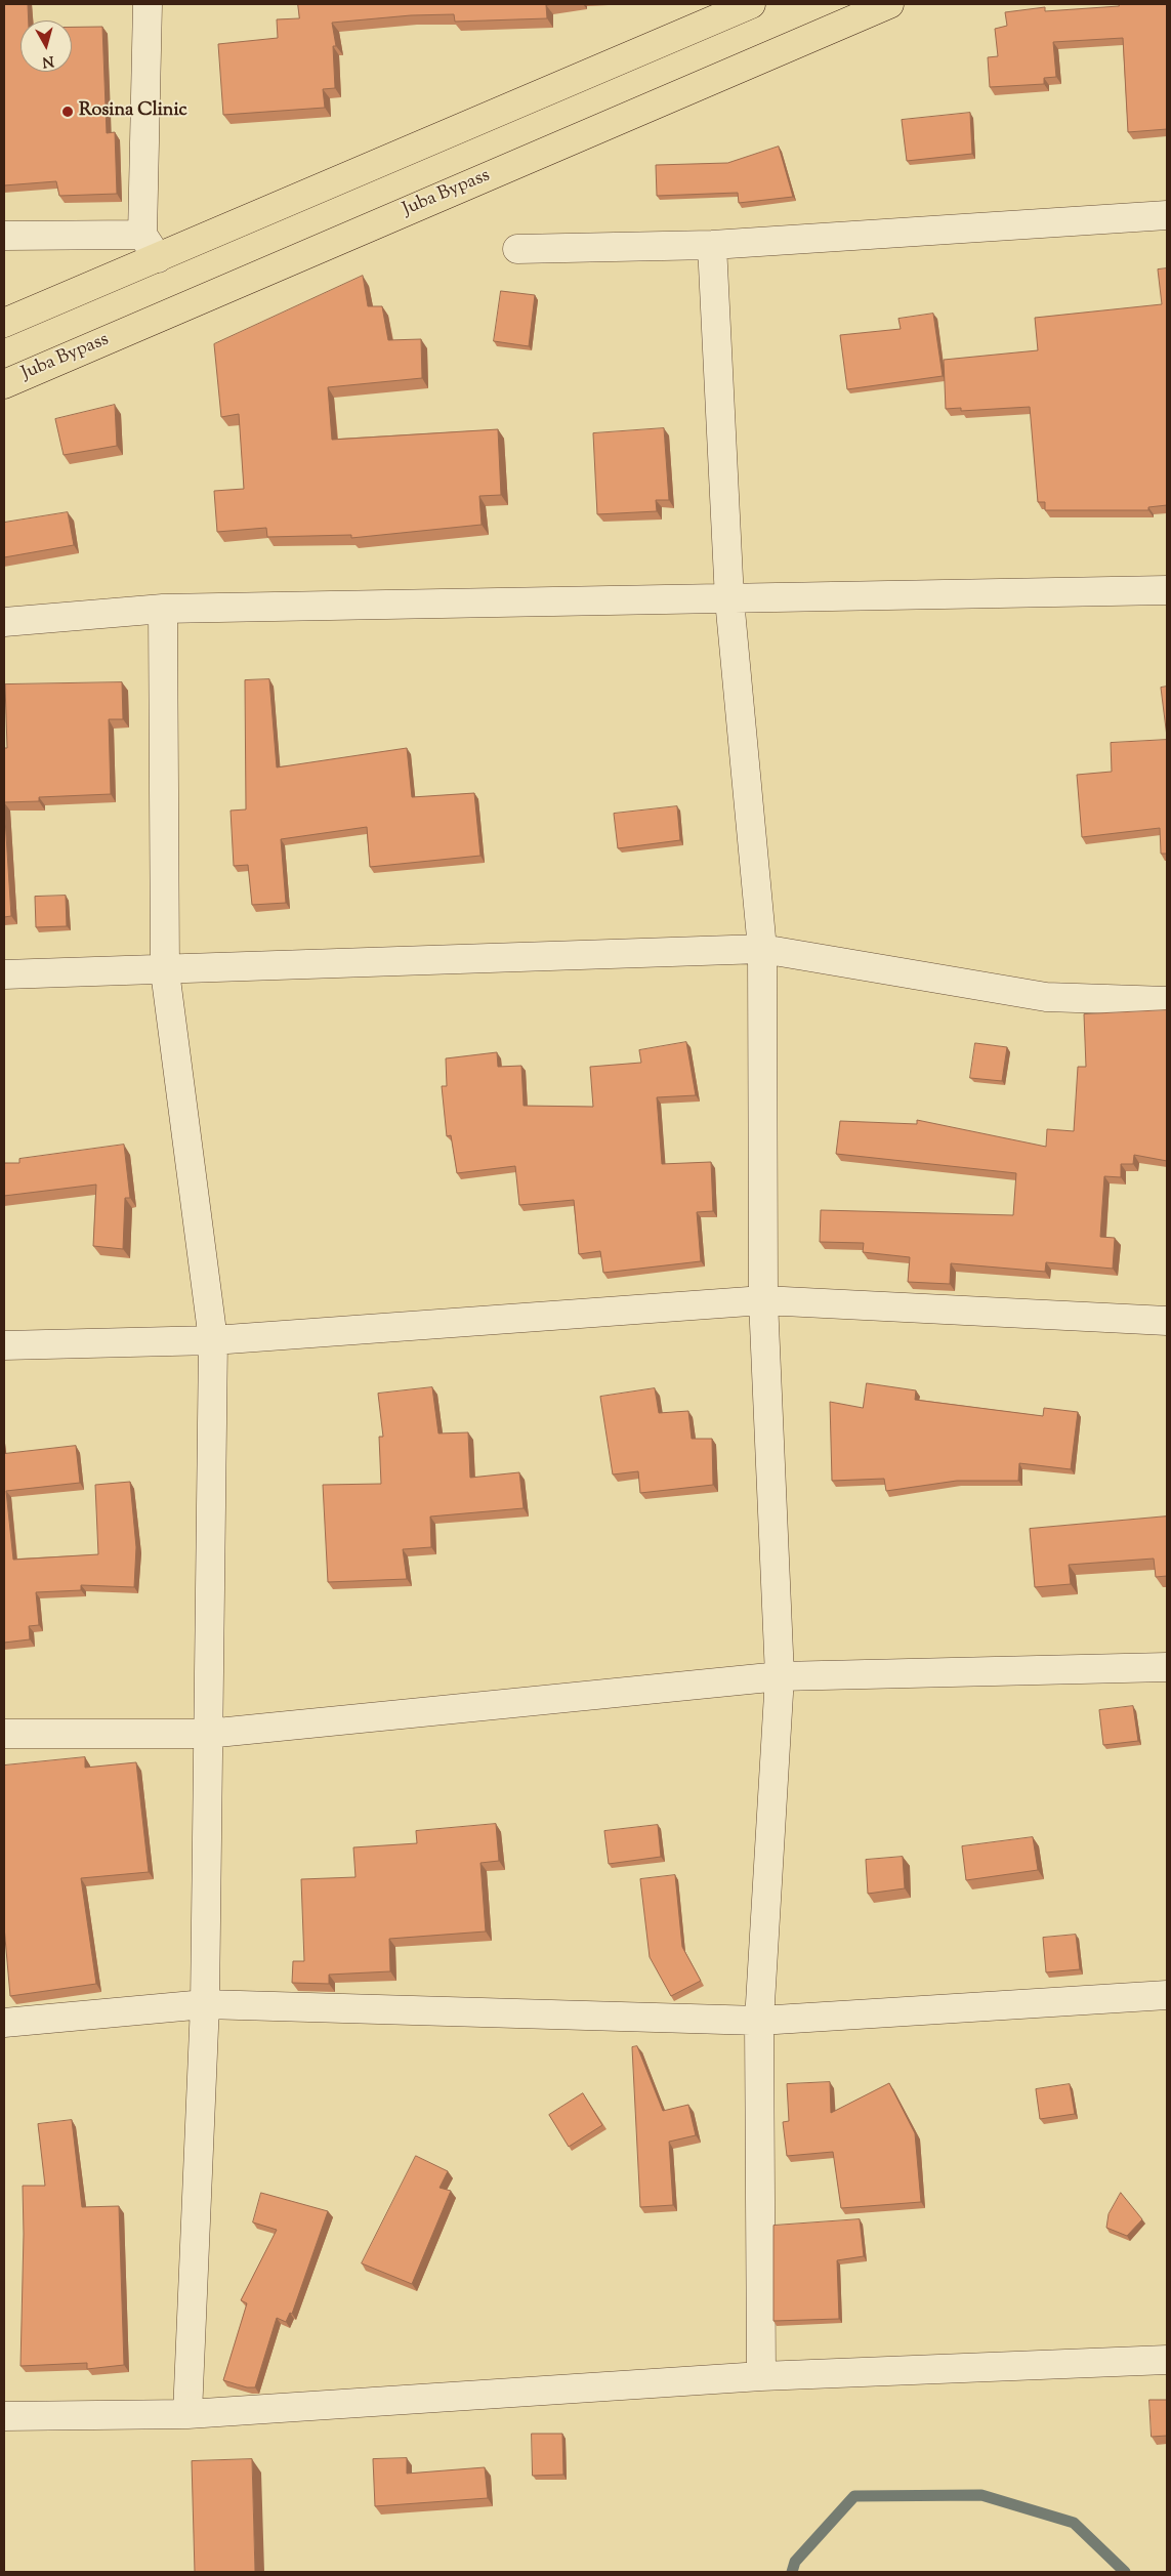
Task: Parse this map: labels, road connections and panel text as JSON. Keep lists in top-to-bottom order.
{
  "streets": {
    "main road": ["Juba Bypass"]
  },
  "places": ["Rosina Clinic"],
  "north": "bottom"
}
